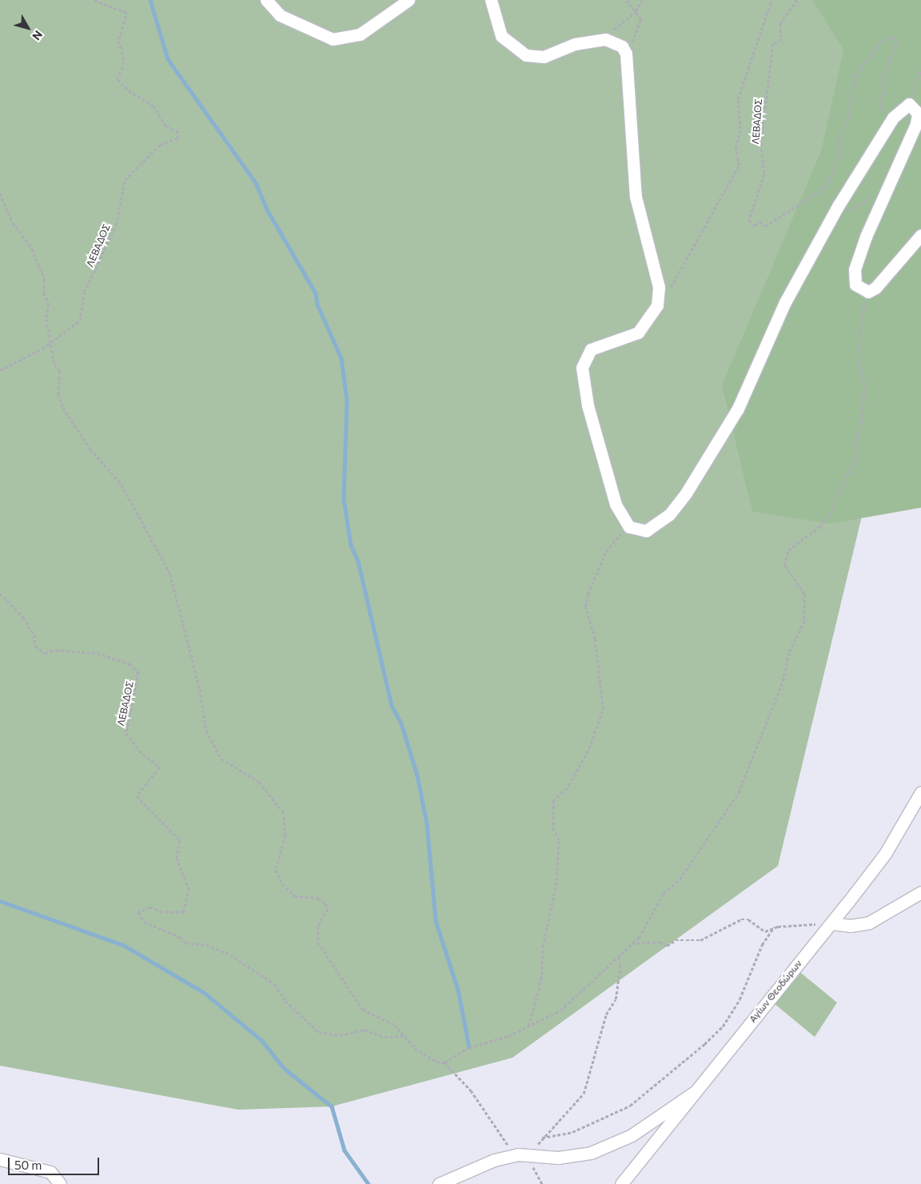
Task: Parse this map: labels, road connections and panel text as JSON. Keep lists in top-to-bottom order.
{
  "streets": {
    "street": ["Αγίων Θεοδώρων"],
    "path": ["ΛΕΒΑΔΟΣ"]
  },
  "scale_bar": "50 m",
  "north": "bottom right"
}
